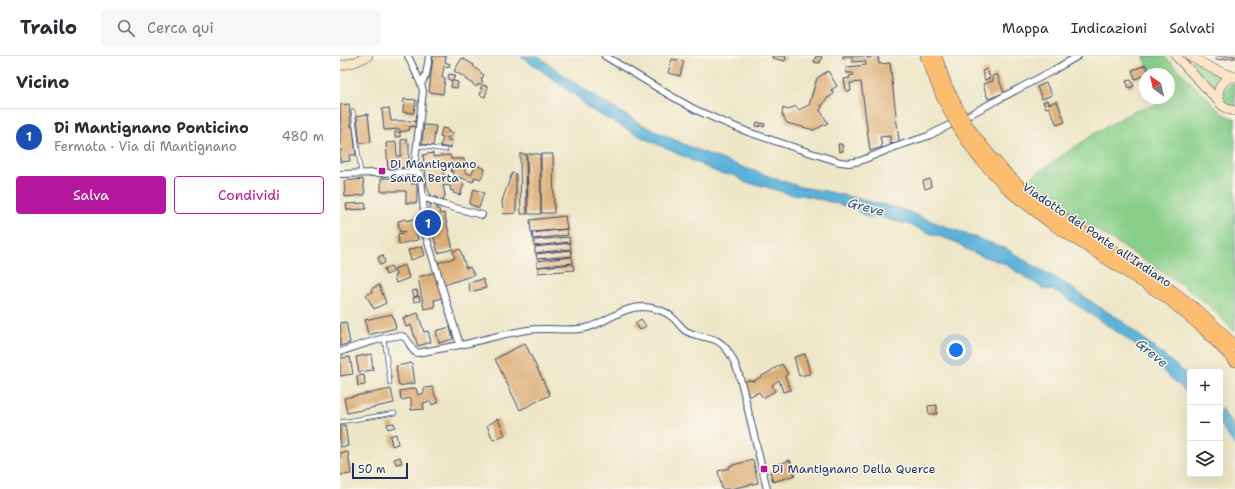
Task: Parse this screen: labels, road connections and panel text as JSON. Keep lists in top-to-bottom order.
{
  "streets": {
    "highway": ["Viadotto del Ponte all'Indiano"]
  },
  "water": ["Greve"],
  "places": {
    "transit": ["Di Mantignano Santa Berta", "Di Mantignano Della Querce"]
  },
  "scale_bar": "50 m",
  "north": "top left",
  "page": {
    "header": "Trailo",
    "search": "Cerca qui",
    "nav": ["Mappa", "Indicazioni", "Salvati"],
    "heading": "Vicino",
    "list": [
      {
        "mark": "1",
        "name": "Di Mantignano Ponticino",
        "note": "Fermata · Via di Mantignano",
        "value": "480 m"
      }
    ],
    "buttons": ["Salva", "Condividi"],
    "pins": "1",
    "map_buttons": ["+", "−"],
    "scale": "50 m"
  }
}
